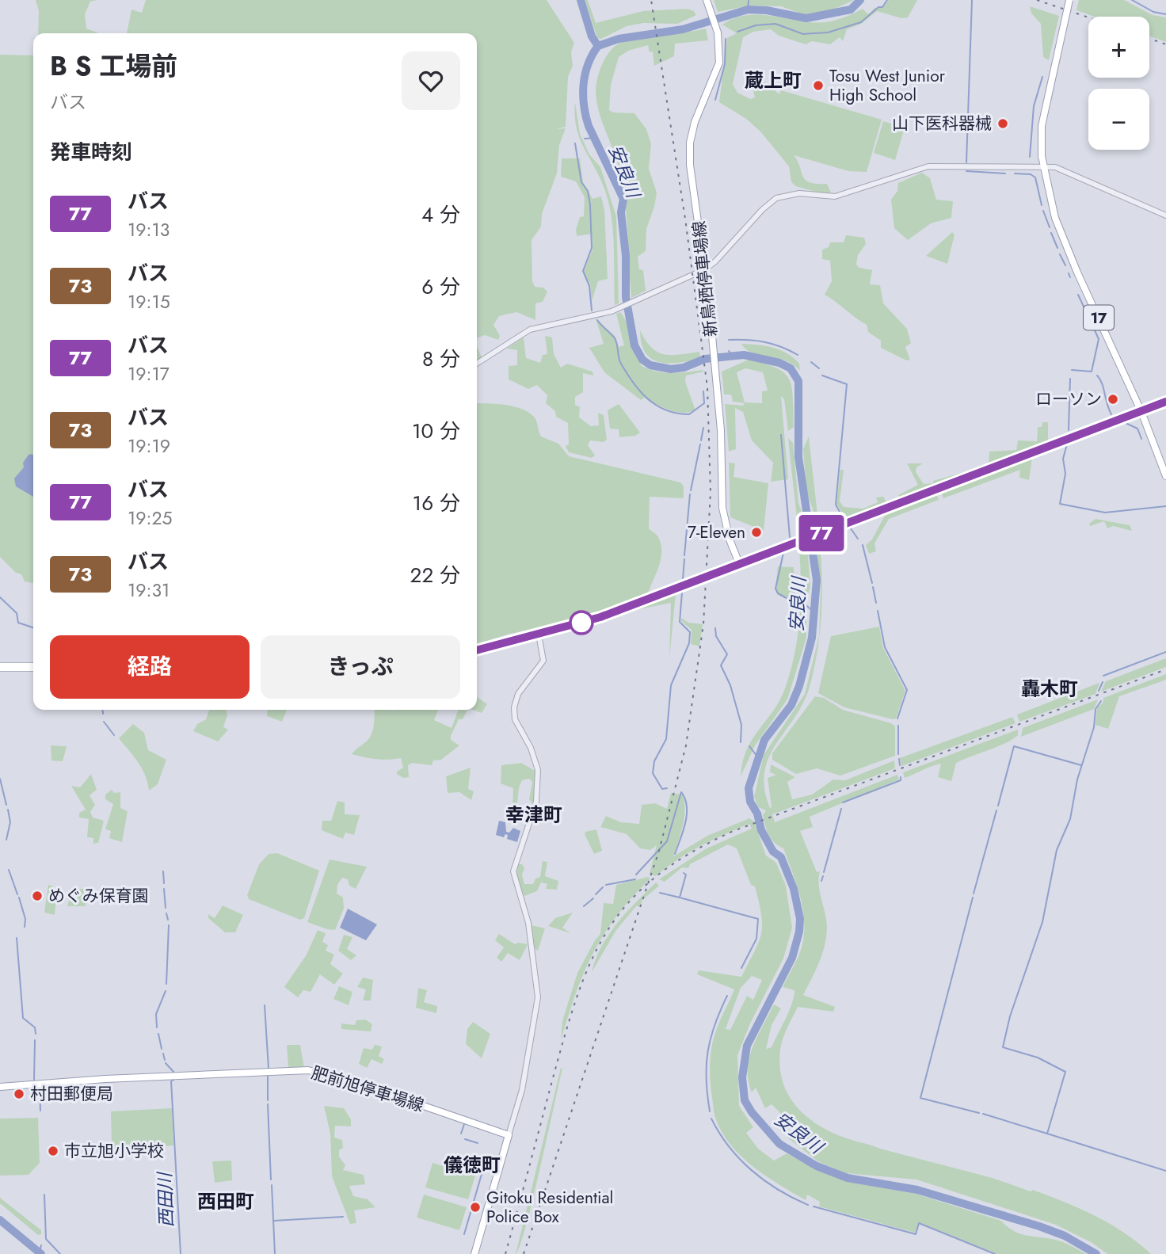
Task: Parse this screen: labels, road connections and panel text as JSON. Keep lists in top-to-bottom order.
{
  "streets": {
    "main road": ["新鳥栖停車場線", "17", "肥前旭停車場線"]
  },
  "districts": [
    "蔵上町",
    "轟木町",
    "幸津町",
    "儀徳町",
    "西田町"
  ],
  "water": ["安良川", "西田川"],
  "places": [
    "Tosu West Junior High School",
    "山下医科器械",
    "ローソン",
    "7-Eleven",
    "めぐみ保育園",
    "村田郵便局",
    "市立旭小学校",
    "Gitoku Residential Police Box"
  ],
  "lines": ["bus line 77"],
  "page": {
    "on_map": "77",
    "map_buttons": ["+", "−"],
    "heading": [
      ["B S 工場前", "バス"],
      "発車時刻"
    ],
    "list": [
      {
        "mark": "77",
        "name": "バス",
        "note": "19:13",
        "value": "4 分"
      },
      {
        "mark": "73",
        "name": "バス",
        "note": "19:15",
        "value": "6 分"
      },
      {
        "mark": "77",
        "name": "バス",
        "note": "19:17",
        "value": "8 分"
      },
      {
        "mark": "73",
        "name": "バス",
        "note": "19:19",
        "value": "10 分"
      },
      {
        "mark": "77",
        "name": "バス",
        "note": "19:25",
        "value": "16 分"
      },
      {
        "mark": "73",
        "name": "バス",
        "note": "19:31",
        "value": "22 分"
      }
    ],
    "buttons": ["経路", "きっぷ"]
  }
}
